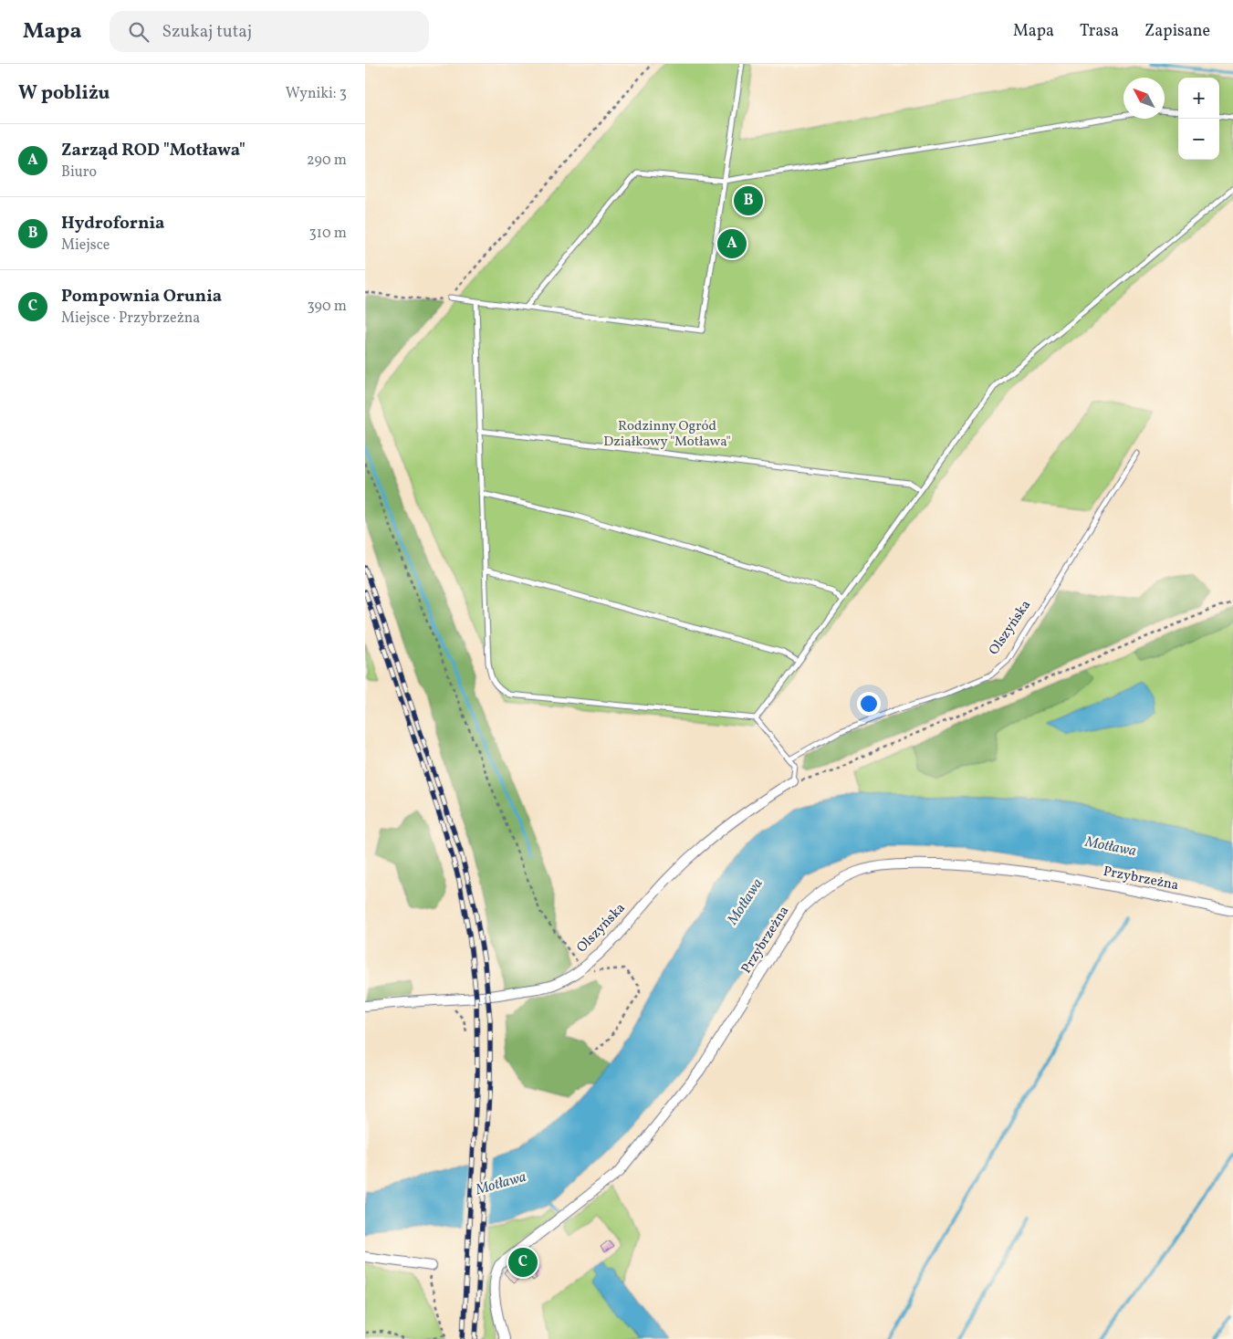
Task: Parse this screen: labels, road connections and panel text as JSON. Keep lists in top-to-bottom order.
{
  "streets": {
    "street": ["Olszyńska", "Przybrzeżna"]
  },
  "water": ["Motława"],
  "parks": ["Rodzinny Ogród Działkowy \"Motława\""],
  "north": "top left",
  "page": {
    "header": "Mapa",
    "search": "Szukaj tutaj",
    "nav": ["Mapa", "Trasa", "Zapisane"],
    "heading": ["W pobliżu", "Wyniki: 3"],
    "map_buttons": ["+", "−"],
    "list": [
      {
        "mark": "A",
        "name": "Zarząd ROD \"Motława\"",
        "note": "Biuro",
        "value": "290 m"
      },
      {
        "mark": "B",
        "name": "Hydrofornia",
        "note": "Miejsce",
        "value": "310 m"
      },
      {
        "mark": "C",
        "name": "Pompownia Orunia",
        "note": "Miejsce · Przybrzeżna",
        "value": "390 m"
      }
    ],
    "pins": ["B", "A", "C"]
  }
}
